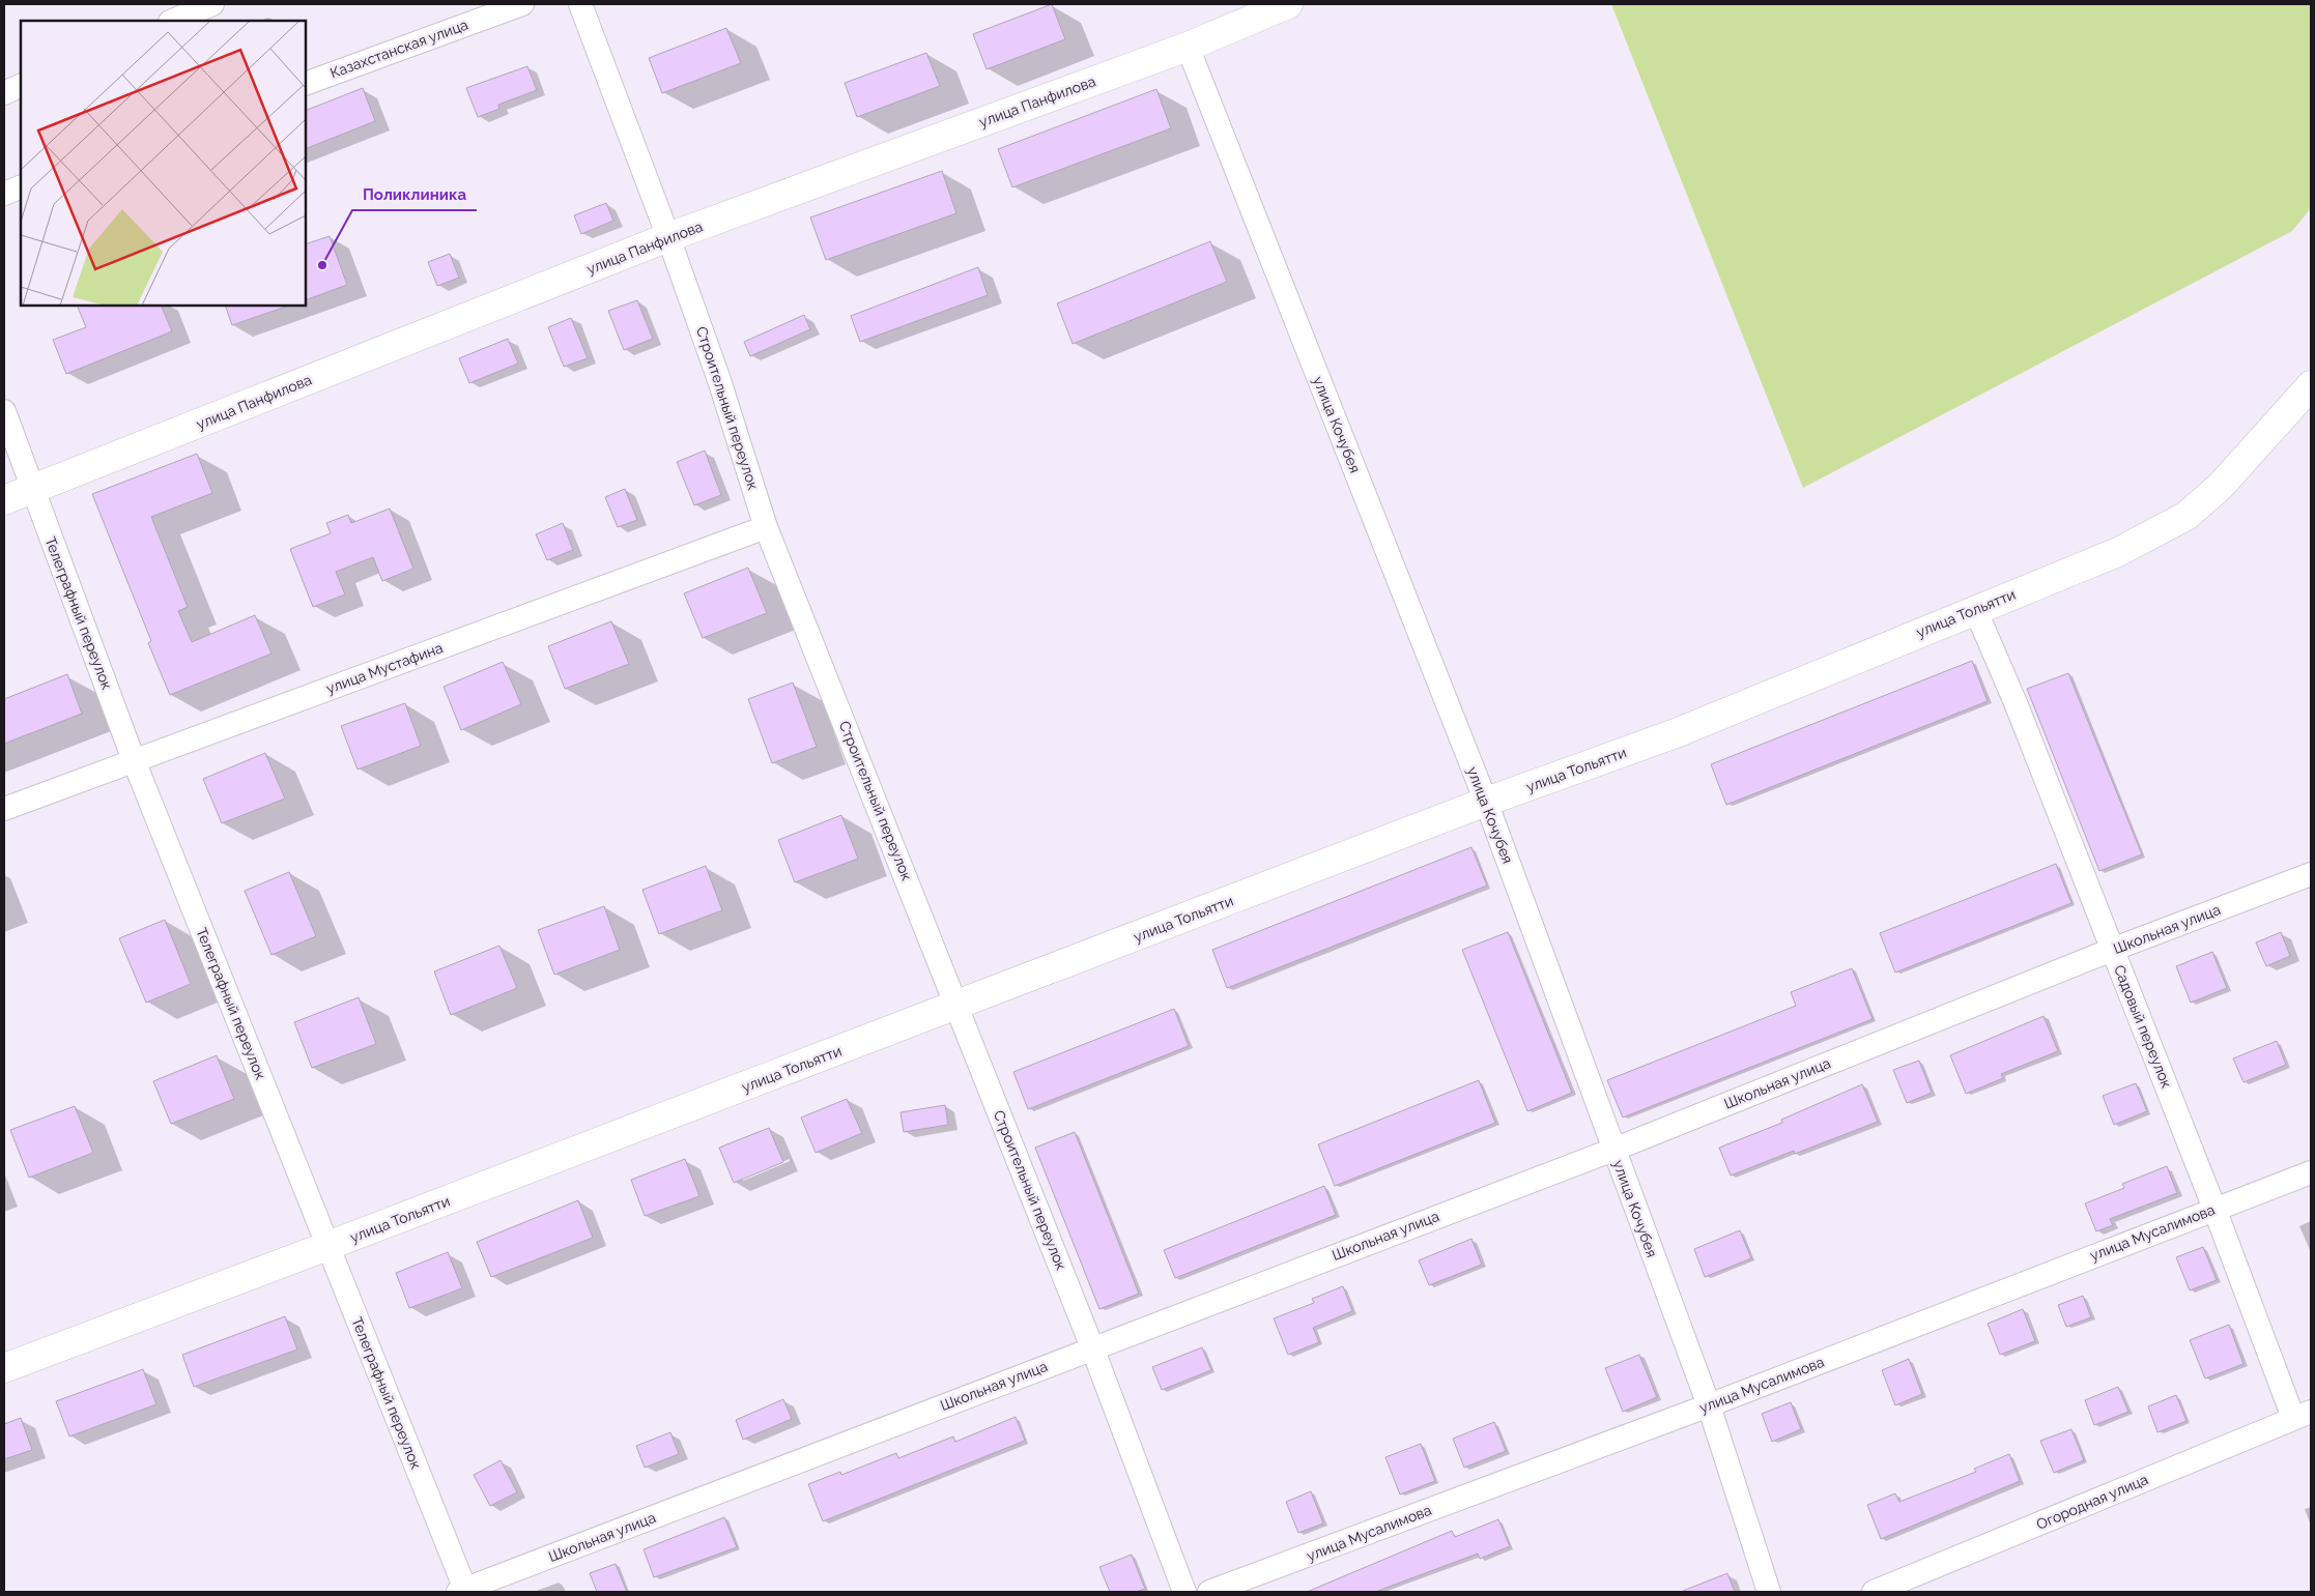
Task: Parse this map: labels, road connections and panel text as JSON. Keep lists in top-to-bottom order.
{
  "streets": {
    "street": [
      "Казахстанская улица",
      "улица Панфилова",
      "Строительный переулок",
      "улица Кочубея",
      "Телеграфный переулок",
      "улица Тольятти",
      "улица Мустафина",
      "Школьная улица",
      "Садовый переулок",
      "улица Мусалимова",
      "Огородная улица"
    ]
  },
  "crossings": [
    ["улица Панфилова", "Строительный переулок"],
    ["улица Панфилова", "улица Кочубея"],
    ["улица Панфилова", "Телеграфный переулок"],
    ["Строительный переулок", "улица Тольятти"],
    ["Строительный переулок", "улица Мустафина"],
    ["Строительный переулок", "Школьная улица"],
    ["улица Кочубея", "улица Тольятти"],
    ["улица Кочубея", "Школьная улица"],
    ["улица Кочубея", "улица Мусалимова"],
    ["Телеграфный переулок", "улица Тольятти"],
    ["Телеграфный переулок", "улица Мустафина"],
    ["Телеграфный переулок", "Школьная улица"],
    ["улица Тольятти", "Садовый переулок"],
    ["Школьная улица", "Садовый переулок"],
    ["Садовый переулок", "улица Мусалимова"],
    ["Садовый переулок", "Огородная улица"]
  ],
  "places": ["Поликлиника"]
}
